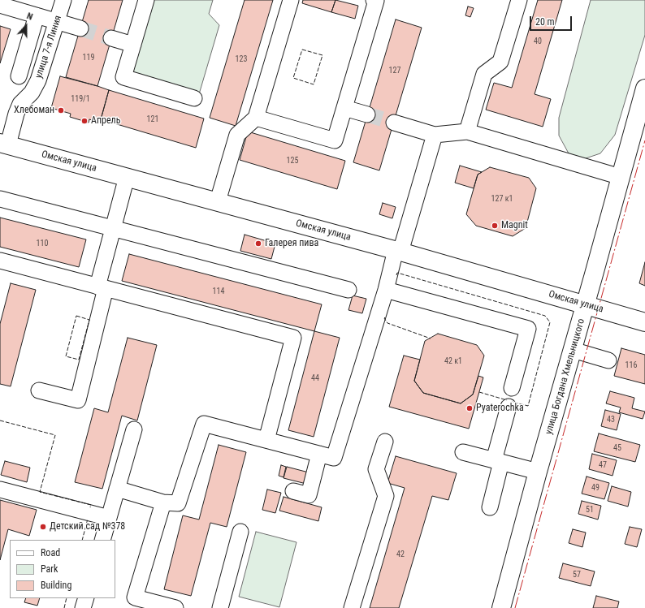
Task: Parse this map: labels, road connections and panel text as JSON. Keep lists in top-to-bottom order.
{
  "streets": {
    "main road": ["Омская улица", "улица Богдана Хмельницкого"],
    "street": ["улица 7-я Линия"]
  },
  "crossings": [
    ["улица 7-я Линия", "Омская улица"],
    ["Омская улица", "улица Богдана Хмельницкого"]
  ],
  "places": [
    "Хлебоман",
    "Апрель",
    "Magnit",
    "Галерея пива",
    "Pyaterochka",
    "Детский сад №378"
  ],
  "house_numbers": [
    "40",
    "119",
    "123",
    "127",
    "119/1",
    "121",
    "125",
    "127 к1",
    "110",
    "114",
    "42 к1",
    "116",
    "44",
    "43",
    "45",
    "47",
    "49",
    "51",
    "42",
    "57"
  ],
  "legend": ["Road", "Park", "Building"],
  "scale_bar": "20 m",
  "north": "top"
}
